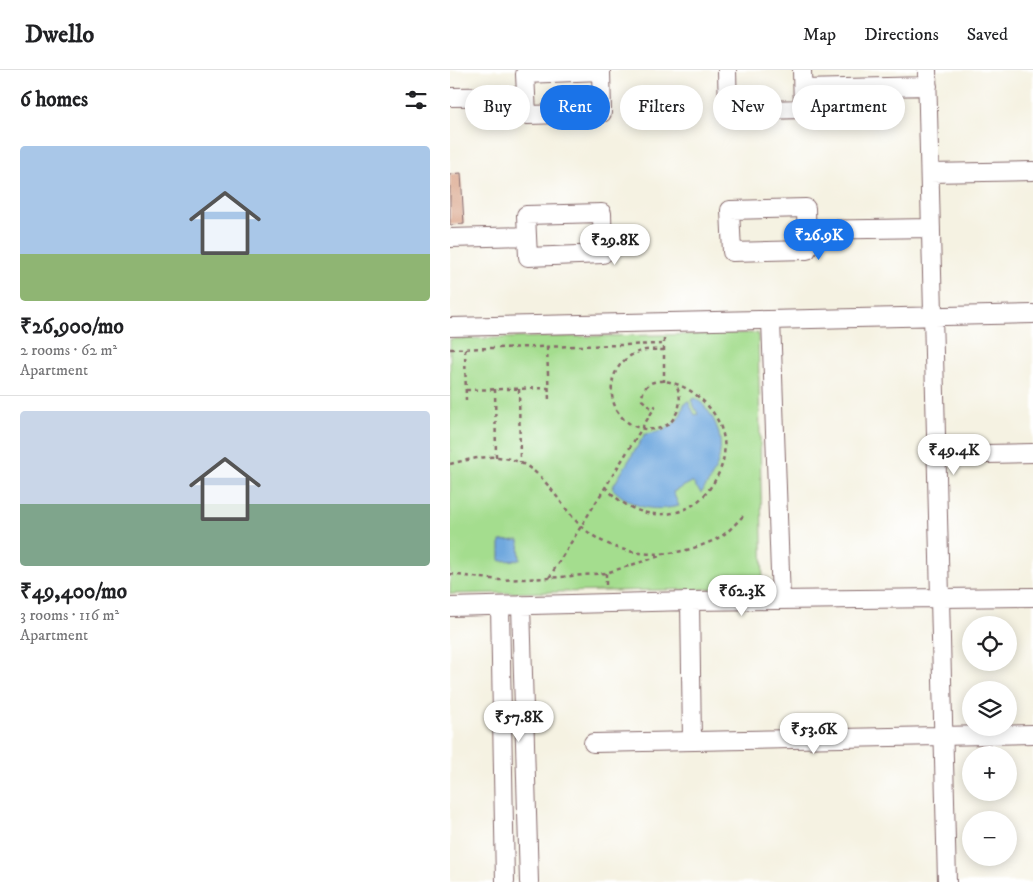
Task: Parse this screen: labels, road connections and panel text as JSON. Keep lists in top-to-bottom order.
{
  "page": {
    "header": "Dwello",
    "nav": ["Map", "Directions", "Saved"],
    "heading": "6 homes",
    "chip": [
      "Buy",
      "Rent",
      "Filters",
      "New",
      "Apartment"
    ],
    "list": [
      {
        "name": "₹26,900/mo",
        "note": "2 rooms · 62 m² · Apartment"
      },
      {
        "name": "₹49,400/mo",
        "note": "3 rooms · 116 m² · Apartment"
      }
    ],
    "price": [
      "₹26.9K",
      "₹29.8K",
      "₹49.4K",
      "₹62.3K",
      "₹57.8K",
      "₹53.6K"
    ],
    "map_buttons": ["+", "−"]
  }
}
